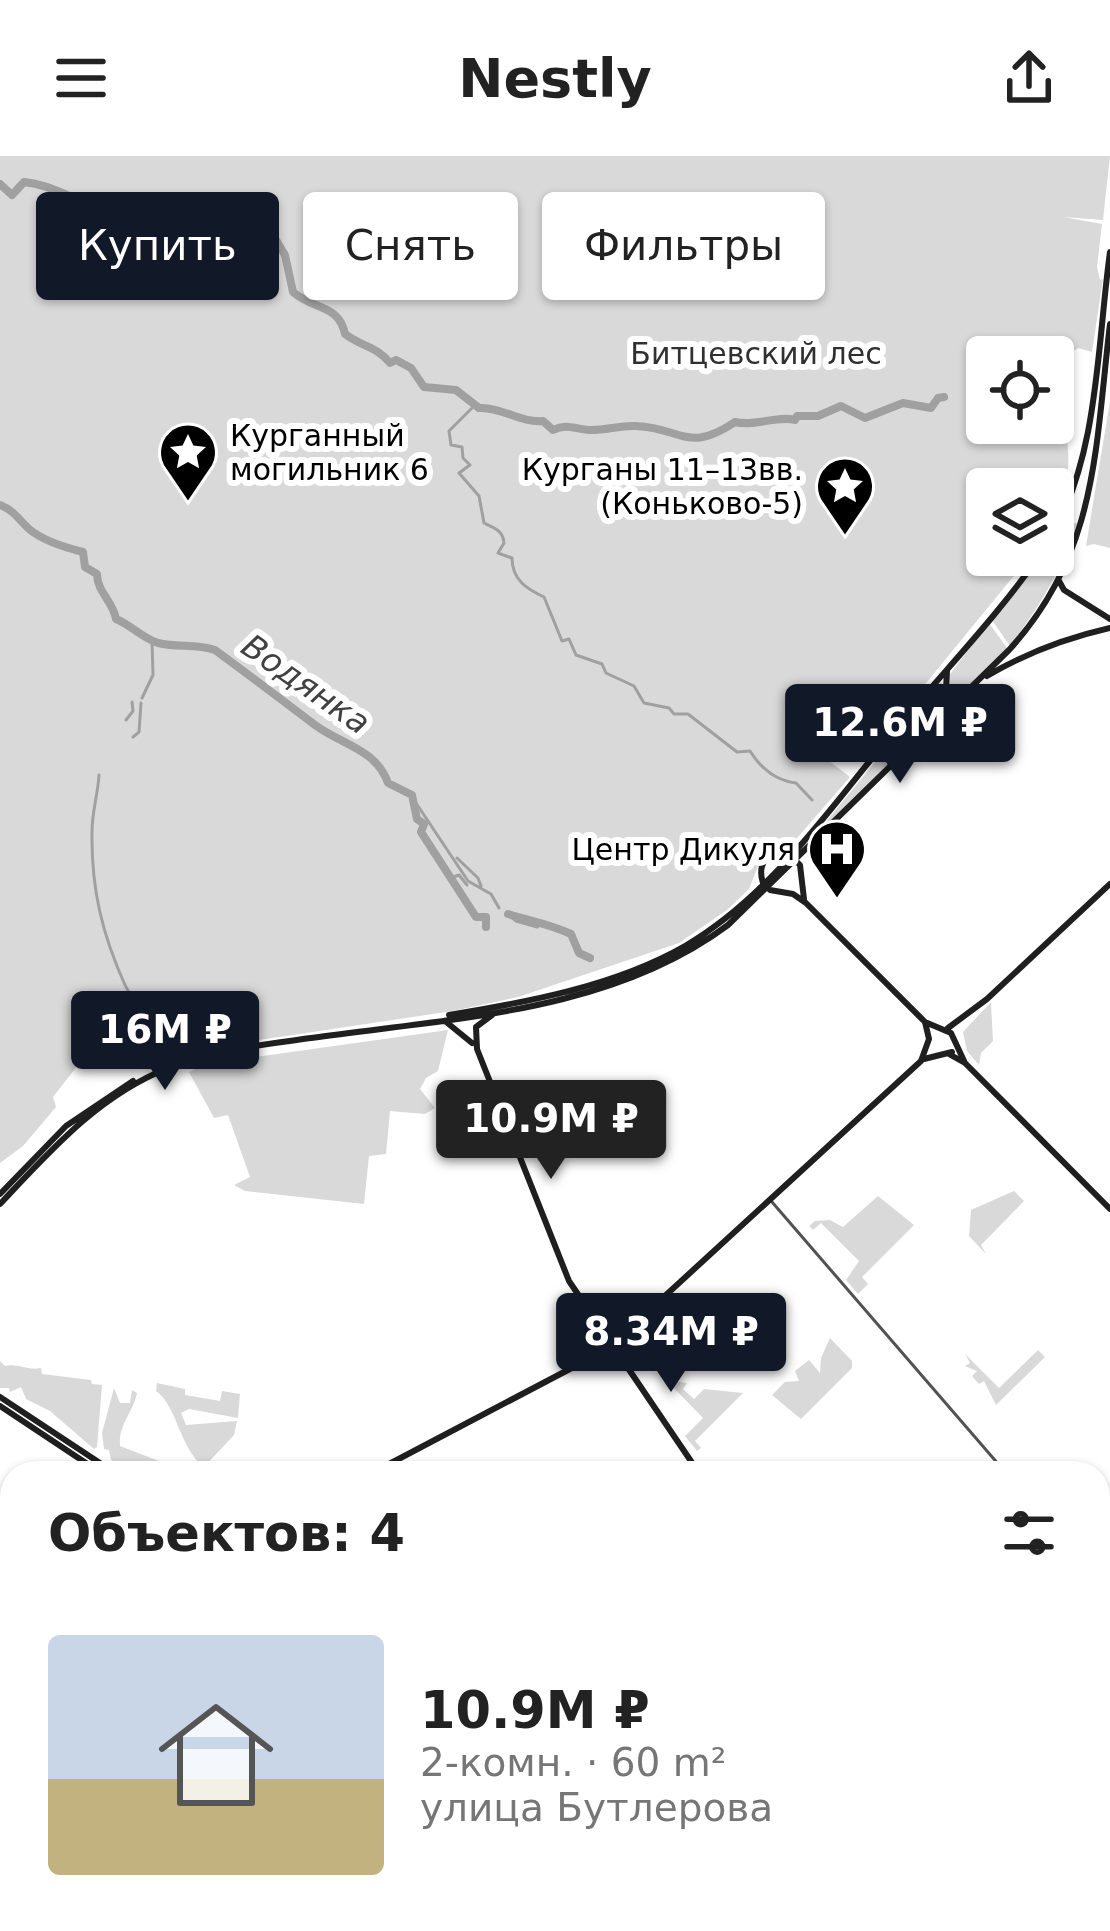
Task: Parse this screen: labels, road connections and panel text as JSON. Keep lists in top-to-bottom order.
{
  "water": ["Водянка"],
  "parks": ["Битцевский лес"],
  "places": {
    "place": ["Курганный могильник 6", "Курганы 11–13вв. (Коньково-5)"],
    "hospital": ["Центр Дикуля"]
  },
  "page": {
    "header": "Nestly",
    "chip": ["Купить", "Снять", "Фильтры"],
    "price": [
      "12.6M ₽",
      "16M ₽",
      "10.9M ₽",
      "8.34M ₽"
    ],
    "heading": "Объектов: 4",
    "list": [
      {
        "name": "10.9M ₽",
        "note": "2-комн. · 60 m² · улица Бутлерова"
      }
    ]
  }
}
